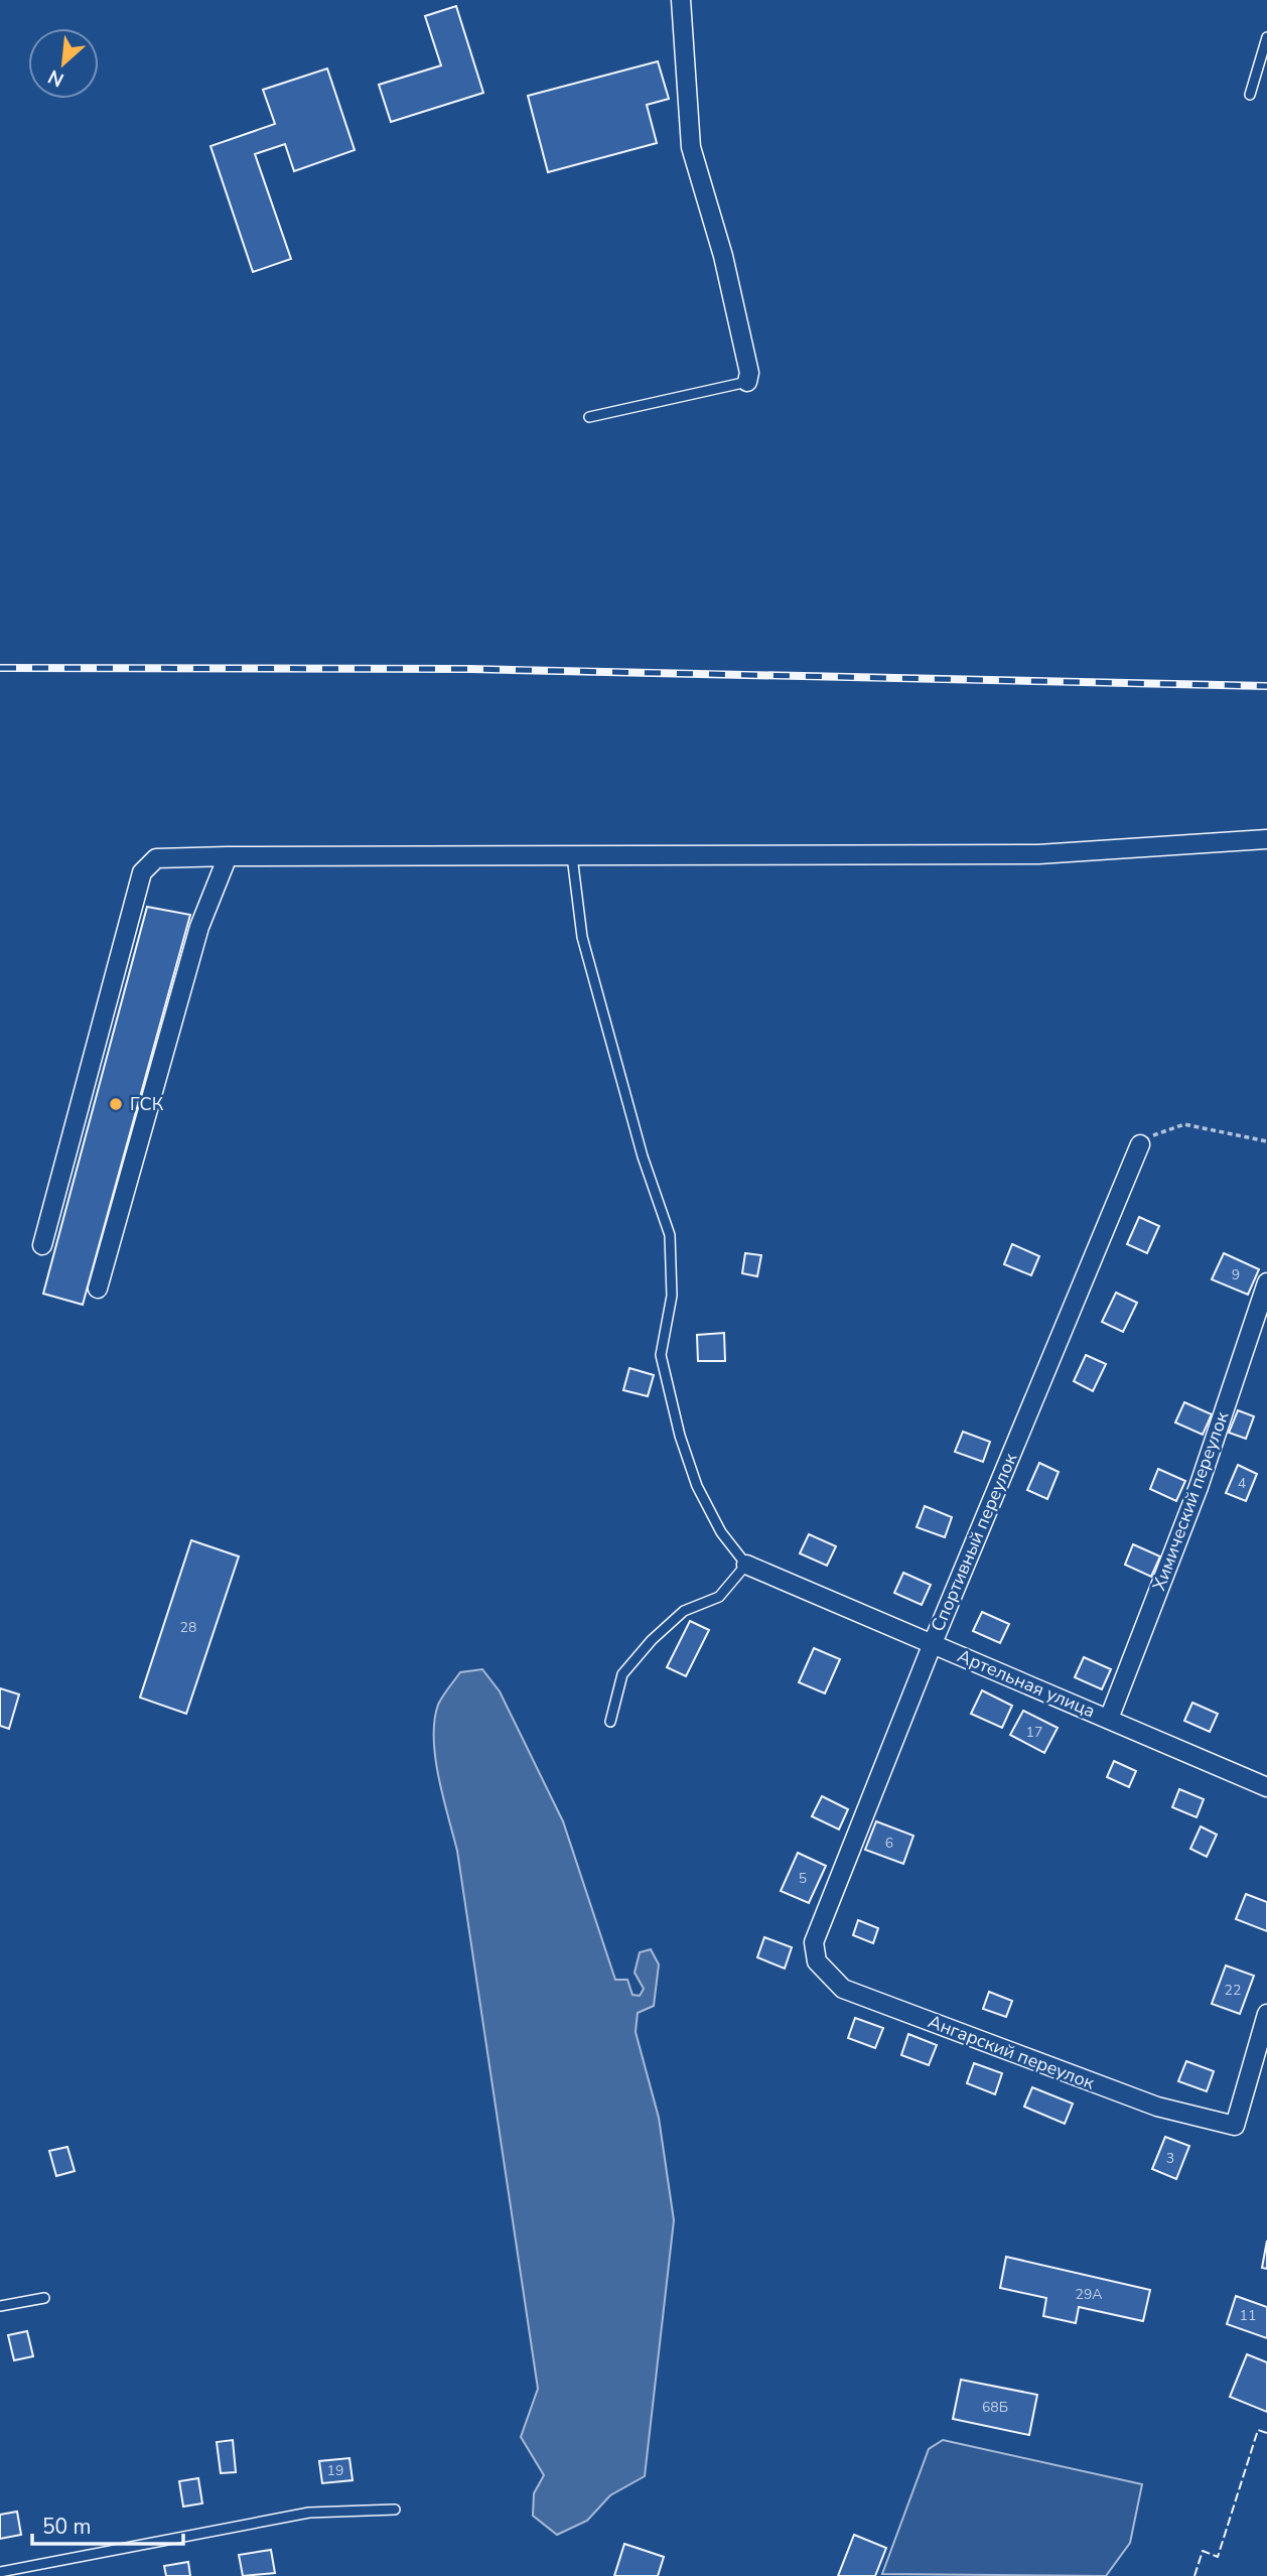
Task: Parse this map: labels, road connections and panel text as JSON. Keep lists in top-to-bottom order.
{
  "streets": {
    "street": [
      "Химический переулок",
      "Спортивный переулок",
      "Артельная улица",
      "Ангарский переулок"
    ]
  },
  "crossings": [
    ["Химический переулок", "Артельная улица"],
    ["Спортивный переулок", "Артельная улица"],
    ["Спортивный переулок", "Ангарский переулок"]
  ],
  "places": ["ГСК"],
  "house_numbers": [
    "9",
    "4",
    "28",
    "17",
    "6",
    "5",
    "22",
    "3",
    "29А",
    "11",
    "68Б",
    "19"
  ],
  "scale_bar": "50 m",
  "north": "bottom left"
}
